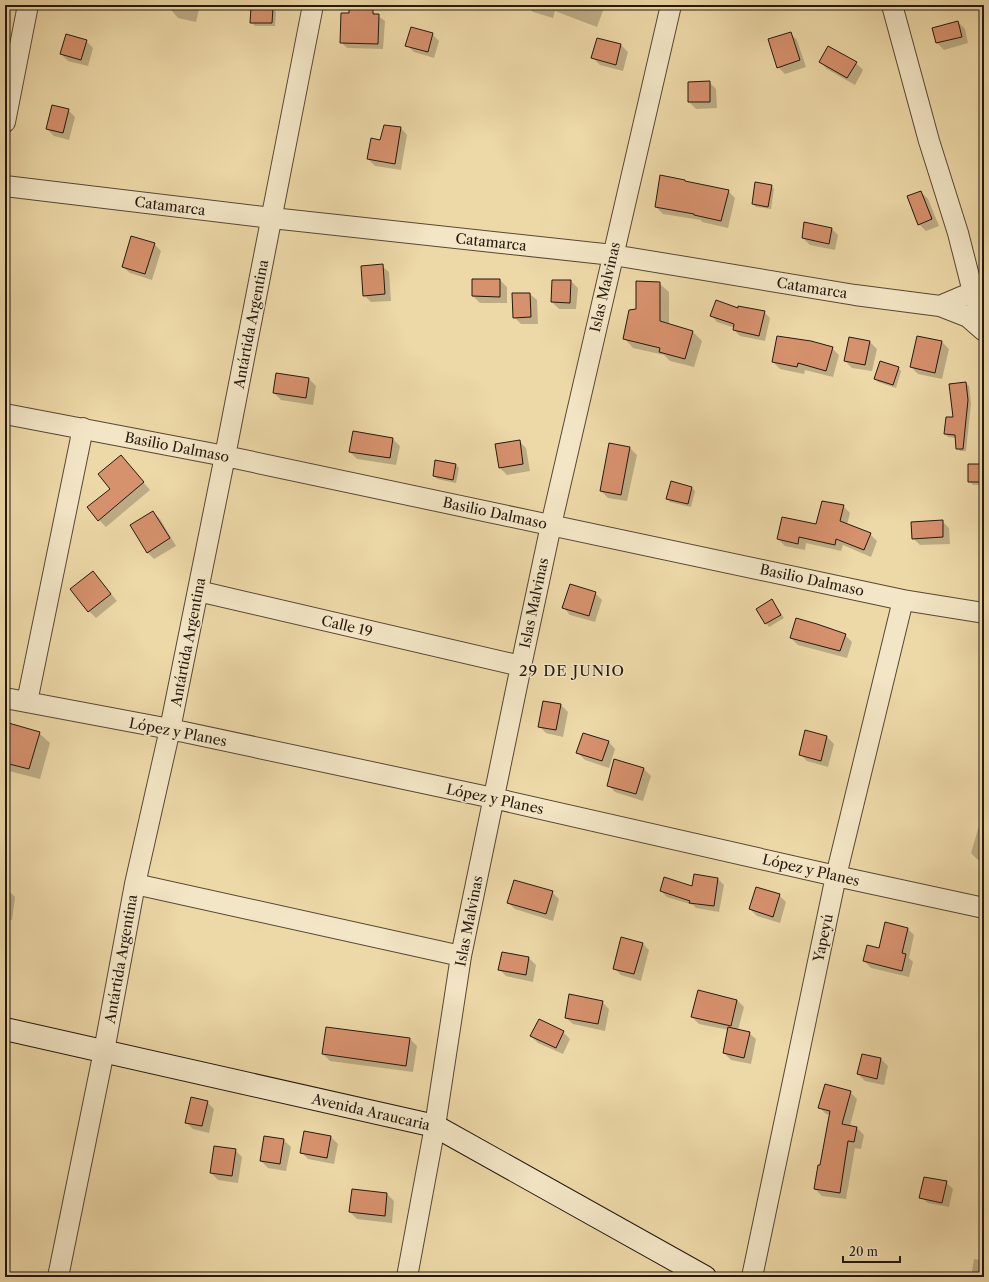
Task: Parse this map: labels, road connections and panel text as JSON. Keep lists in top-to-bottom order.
{
  "streets": {
    "main road": ["Avenida Araucaria"],
    "street": [
      "Catamarca",
      "Islas Malvinas",
      "Antártida Argentina",
      "Basilio Dalmaso",
      "Calle 19",
      "López y Planes",
      "Yapeyú"
    ]
  },
  "crossings": [
    ["Catamarca", "Islas Malvinas"],
    ["Catamarca", "Antártida Argentina"],
    ["Islas Malvinas", "Basilio Dalmaso"],
    ["Islas Malvinas", "Calle 19"],
    ["Islas Malvinas", "López y Planes"],
    ["Islas Malvinas", "Avenida Araucaria"],
    ["Antártida Argentina", "Basilio Dalmaso"],
    ["Antártida Argentina", "Calle 19"],
    ["Antártida Argentina", "López y Planes"],
    ["Antártida Argentina", "Avenida Araucaria"],
    ["Basilio Dalmaso", "Yapeyú"],
    ["López y Planes", "Yapeyú"]
  ],
  "districts": ["29 DE JUNIO"],
  "scale_bar": "20 m"
}
